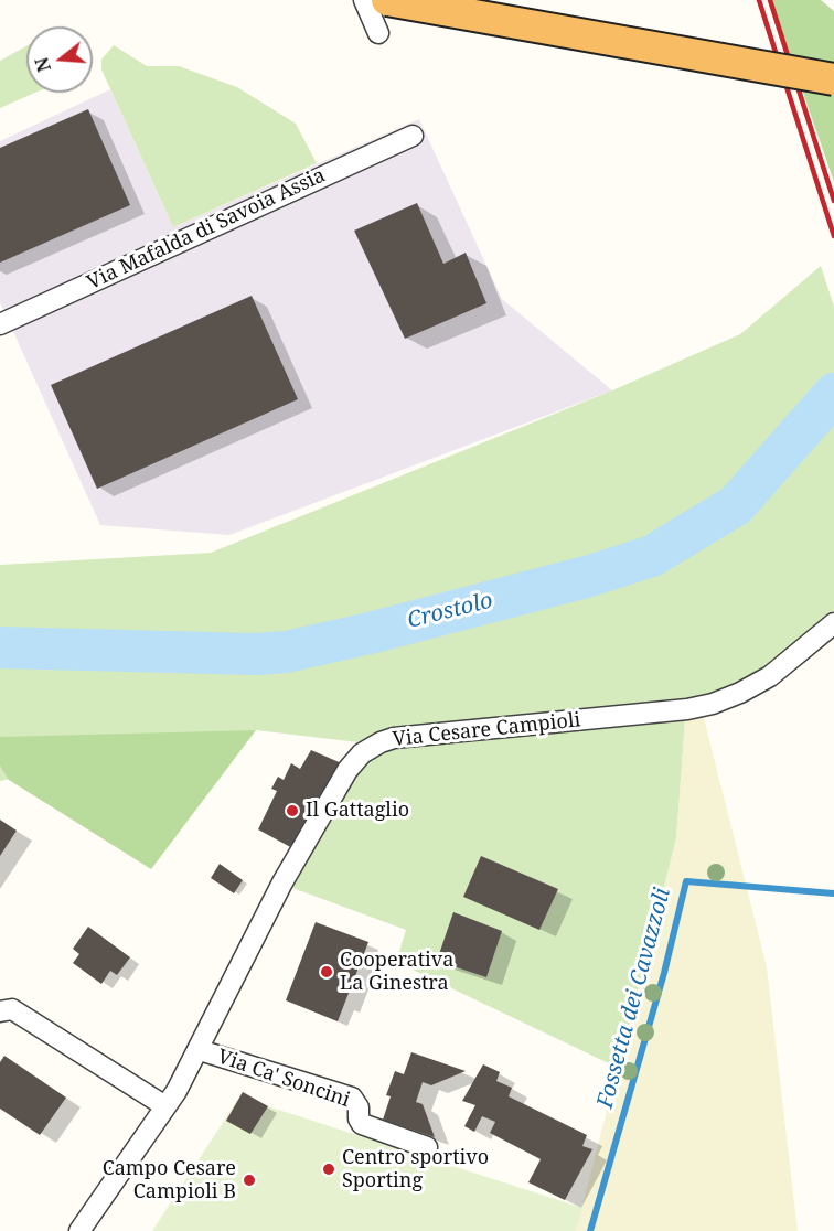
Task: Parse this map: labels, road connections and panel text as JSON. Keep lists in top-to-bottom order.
{
  "streets": {
    "street": ["Via Mafalda di Savoia Assia", "Via Cesare Campioli", "Via Ca' Soncini"]
  },
  "crossings": [
    ["Via Cesare Campioli", "Via Ca' Soncini"]
  ],
  "water": ["Crostolo", "Fossetta dei Cavazzoli"],
  "places": [
    "Il Gattaglio",
    "Cooperativa La Ginestra",
    "Centro sportivo Sporting",
    "Campo Cesare Campioli B"
  ],
  "north": "left"
}
